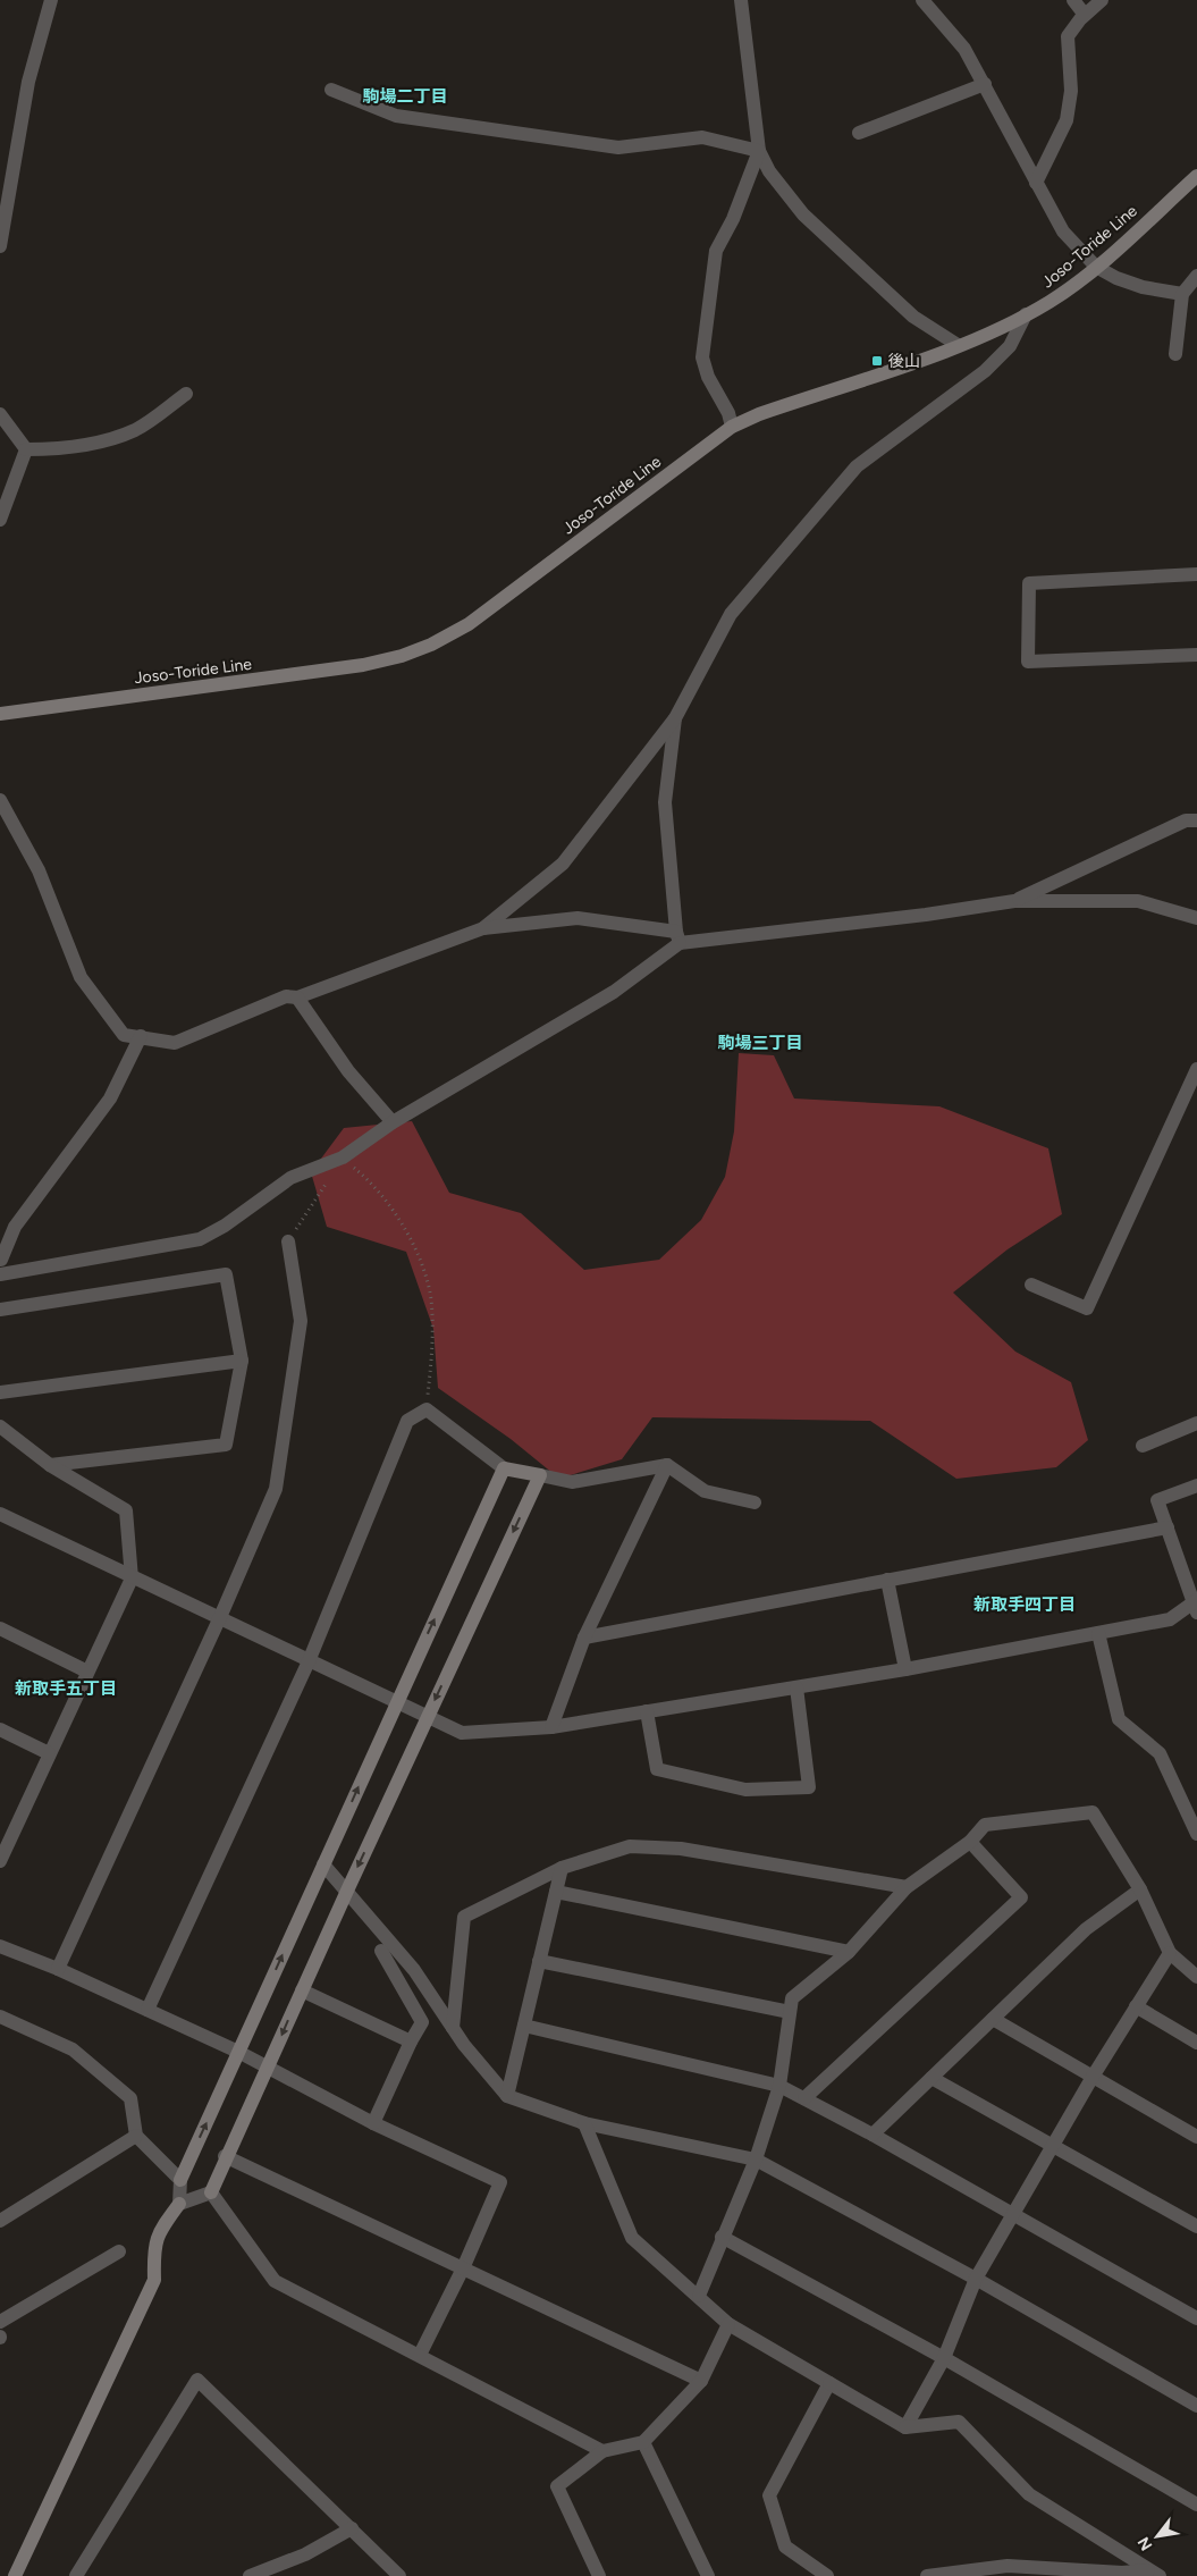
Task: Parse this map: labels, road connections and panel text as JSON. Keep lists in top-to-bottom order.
{
  "streets": {
    "street": ["Joso-Toride Line"]
  },
  "districts": [
    "駒場二丁目",
    "駒場三丁目",
    "新取手四丁目",
    "新取手五丁目"
  ],
  "places": {
    "transit": ["後山"]
  },
  "north": "bottom left"
}
